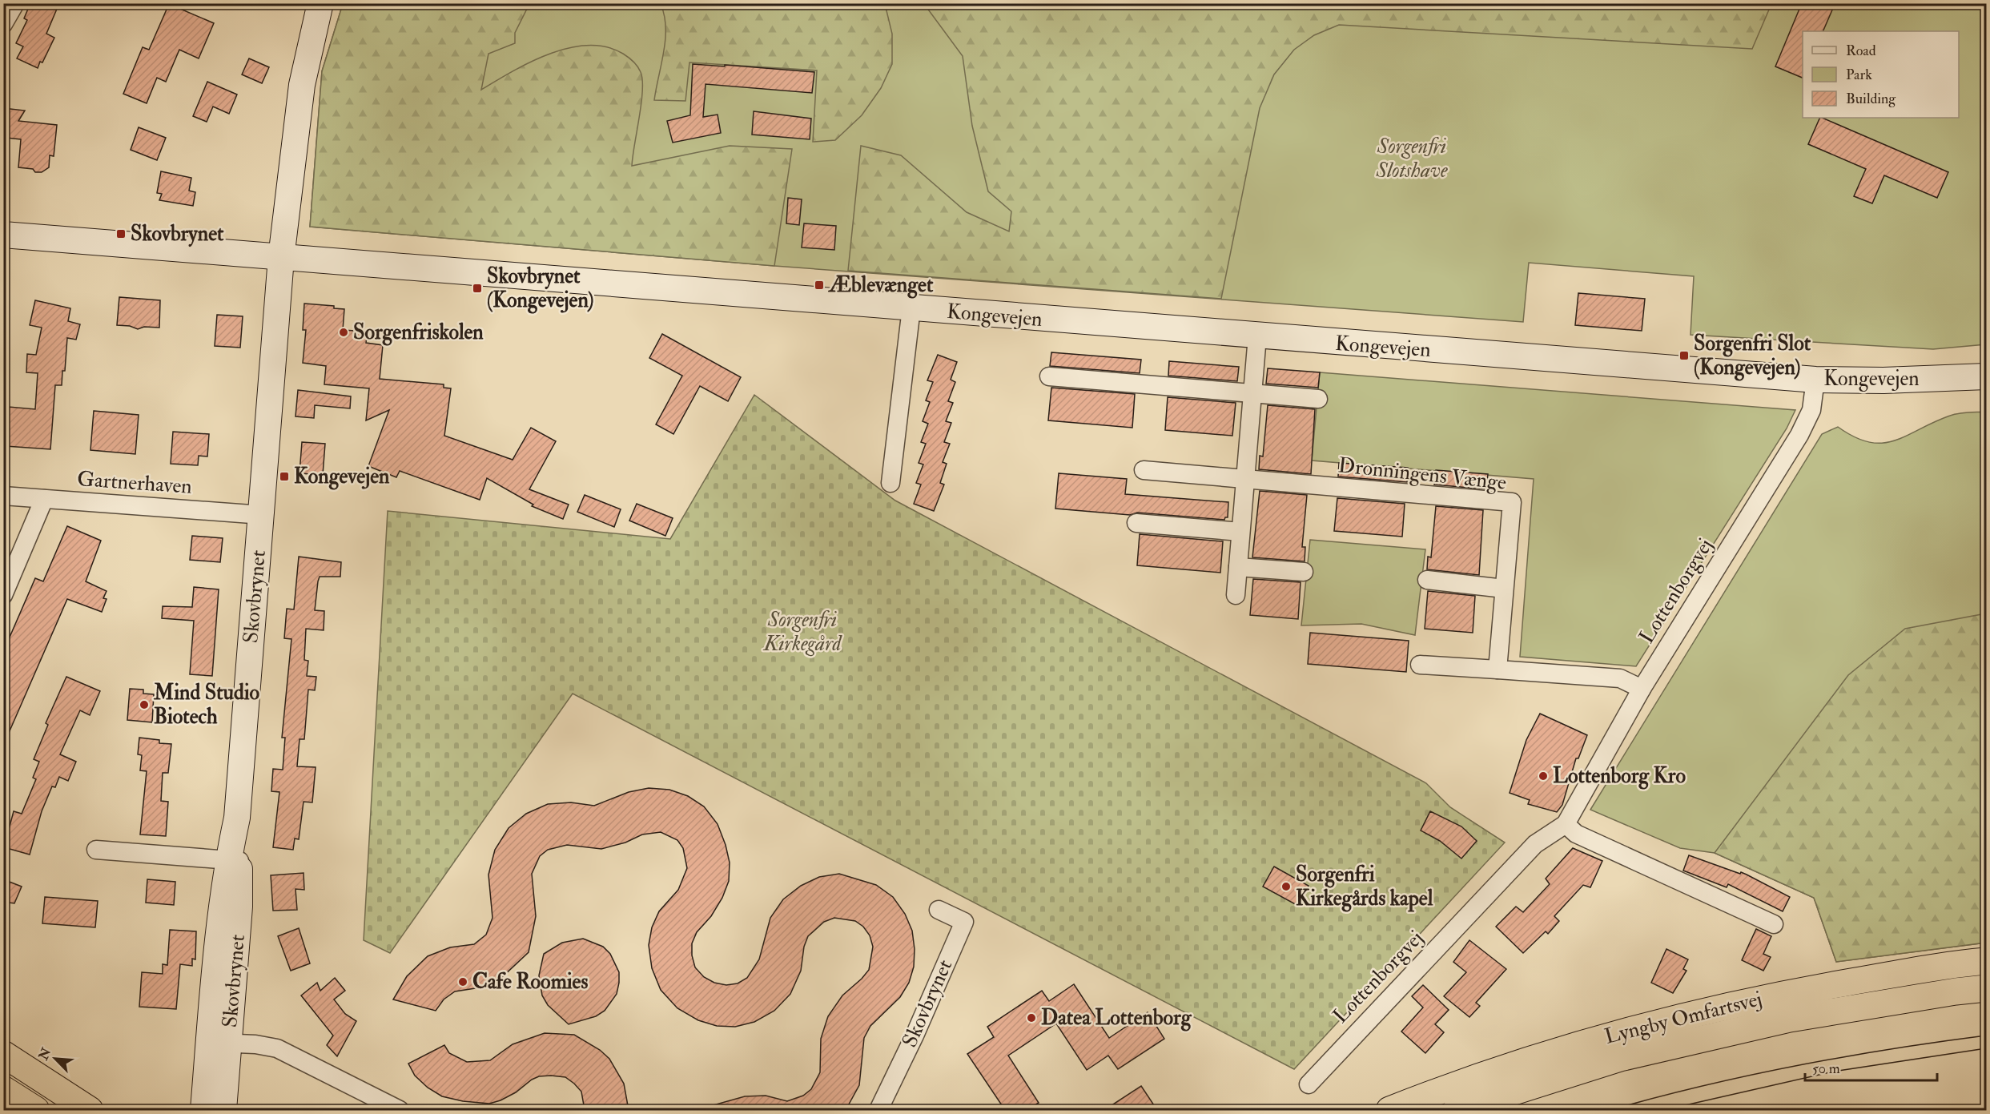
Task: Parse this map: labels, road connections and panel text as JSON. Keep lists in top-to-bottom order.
{
  "streets": {
    "highway": ["Lyngby Omfartsvej"],
    "street": [
      "Kongevejen",
      "Dronningens Vænge",
      "Gartnerhaven",
      "Lottenborgvej",
      "Skovbrynet"
    ]
  },
  "crossings": [
    ["Kongevejen", "Lottenborgvej"],
    ["Kongevejen", "Skovbrynet"],
    ["Gartnerhaven", "Skovbrynet"]
  ],
  "parks": ["Sorgenfri Slotshave", "Sorgenfri Kirkegård"],
  "places": {
    "transit": [
      "Skovbrynet",
      "Æblevænget",
      "Skovbrynet (Kongevejen)",
      "Sorgenfri Slot (Kongevejen)",
      "Kongevejen"
    ],
    "other": [
      "Sorgenfriskolen",
      "Mind Studio Biotech",
      "Lottenborg Kro",
      "Sorgenfri Kirkegårds kapel",
      "Cafe Roomies",
      "Datea Lottenborg"
    ]
  },
  "legend": ["Road", "Park", "Building"],
  "scale_bar": "50 m",
  "north": "top left"
}
